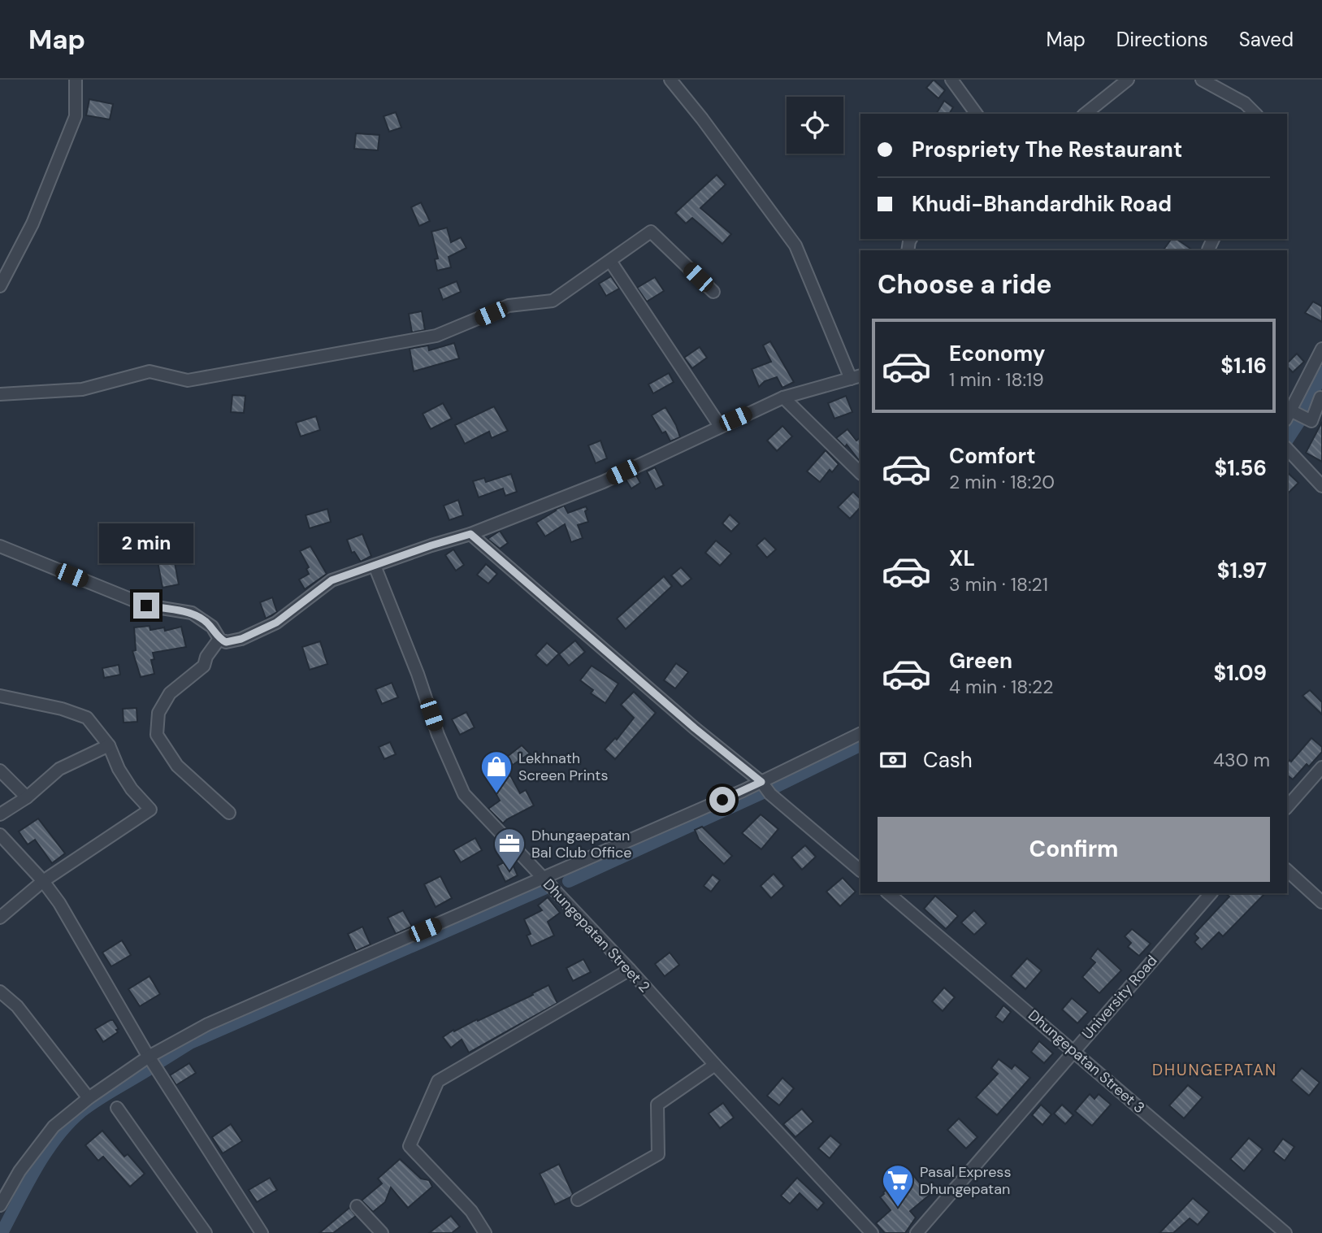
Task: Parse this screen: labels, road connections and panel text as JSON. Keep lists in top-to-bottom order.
{
  "streets": {
    "street": ["Dhungepatan Street 2", "University Road", "Dhungepatan Street 3"]
  },
  "crossings": [
    ["University Road", "Dhungepatan Street 3"]
  ],
  "districts": ["DHUNGEPATAN"],
  "places": {
    "shop": ["Lekhnath Screen Prints"],
    "office": ["Dhungaepatan Bal Club Office"],
    "supermarket": ["Pasal Express Dhungepatan"]
  },
  "page": {
    "header": "Map",
    "nav": ["Map", "Directions", "Saved"],
    "banner": ["Prospriety The Restaurant", "Khudi-Bhandardhik Road"],
    "heading": "Choose a ride",
    "list": [
      {
        "name": "Economy",
        "note": "1 min · 18:19",
        "value": "$1.16"
      },
      {
        "name": "Comfort",
        "note": "2 min · 18:20",
        "value": "$1.56"
      },
      {
        "name": "XL",
        "note": "3 min · 18:21",
        "value": "$1.97"
      },
      {
        "name": "Green",
        "note": "4 min · 18:22",
        "value": "$1.09"
      }
    ],
    "bubble": "2 min",
    "pay": ["Cash", "430 m"],
    "buttons": "Confirm"
  }
}
